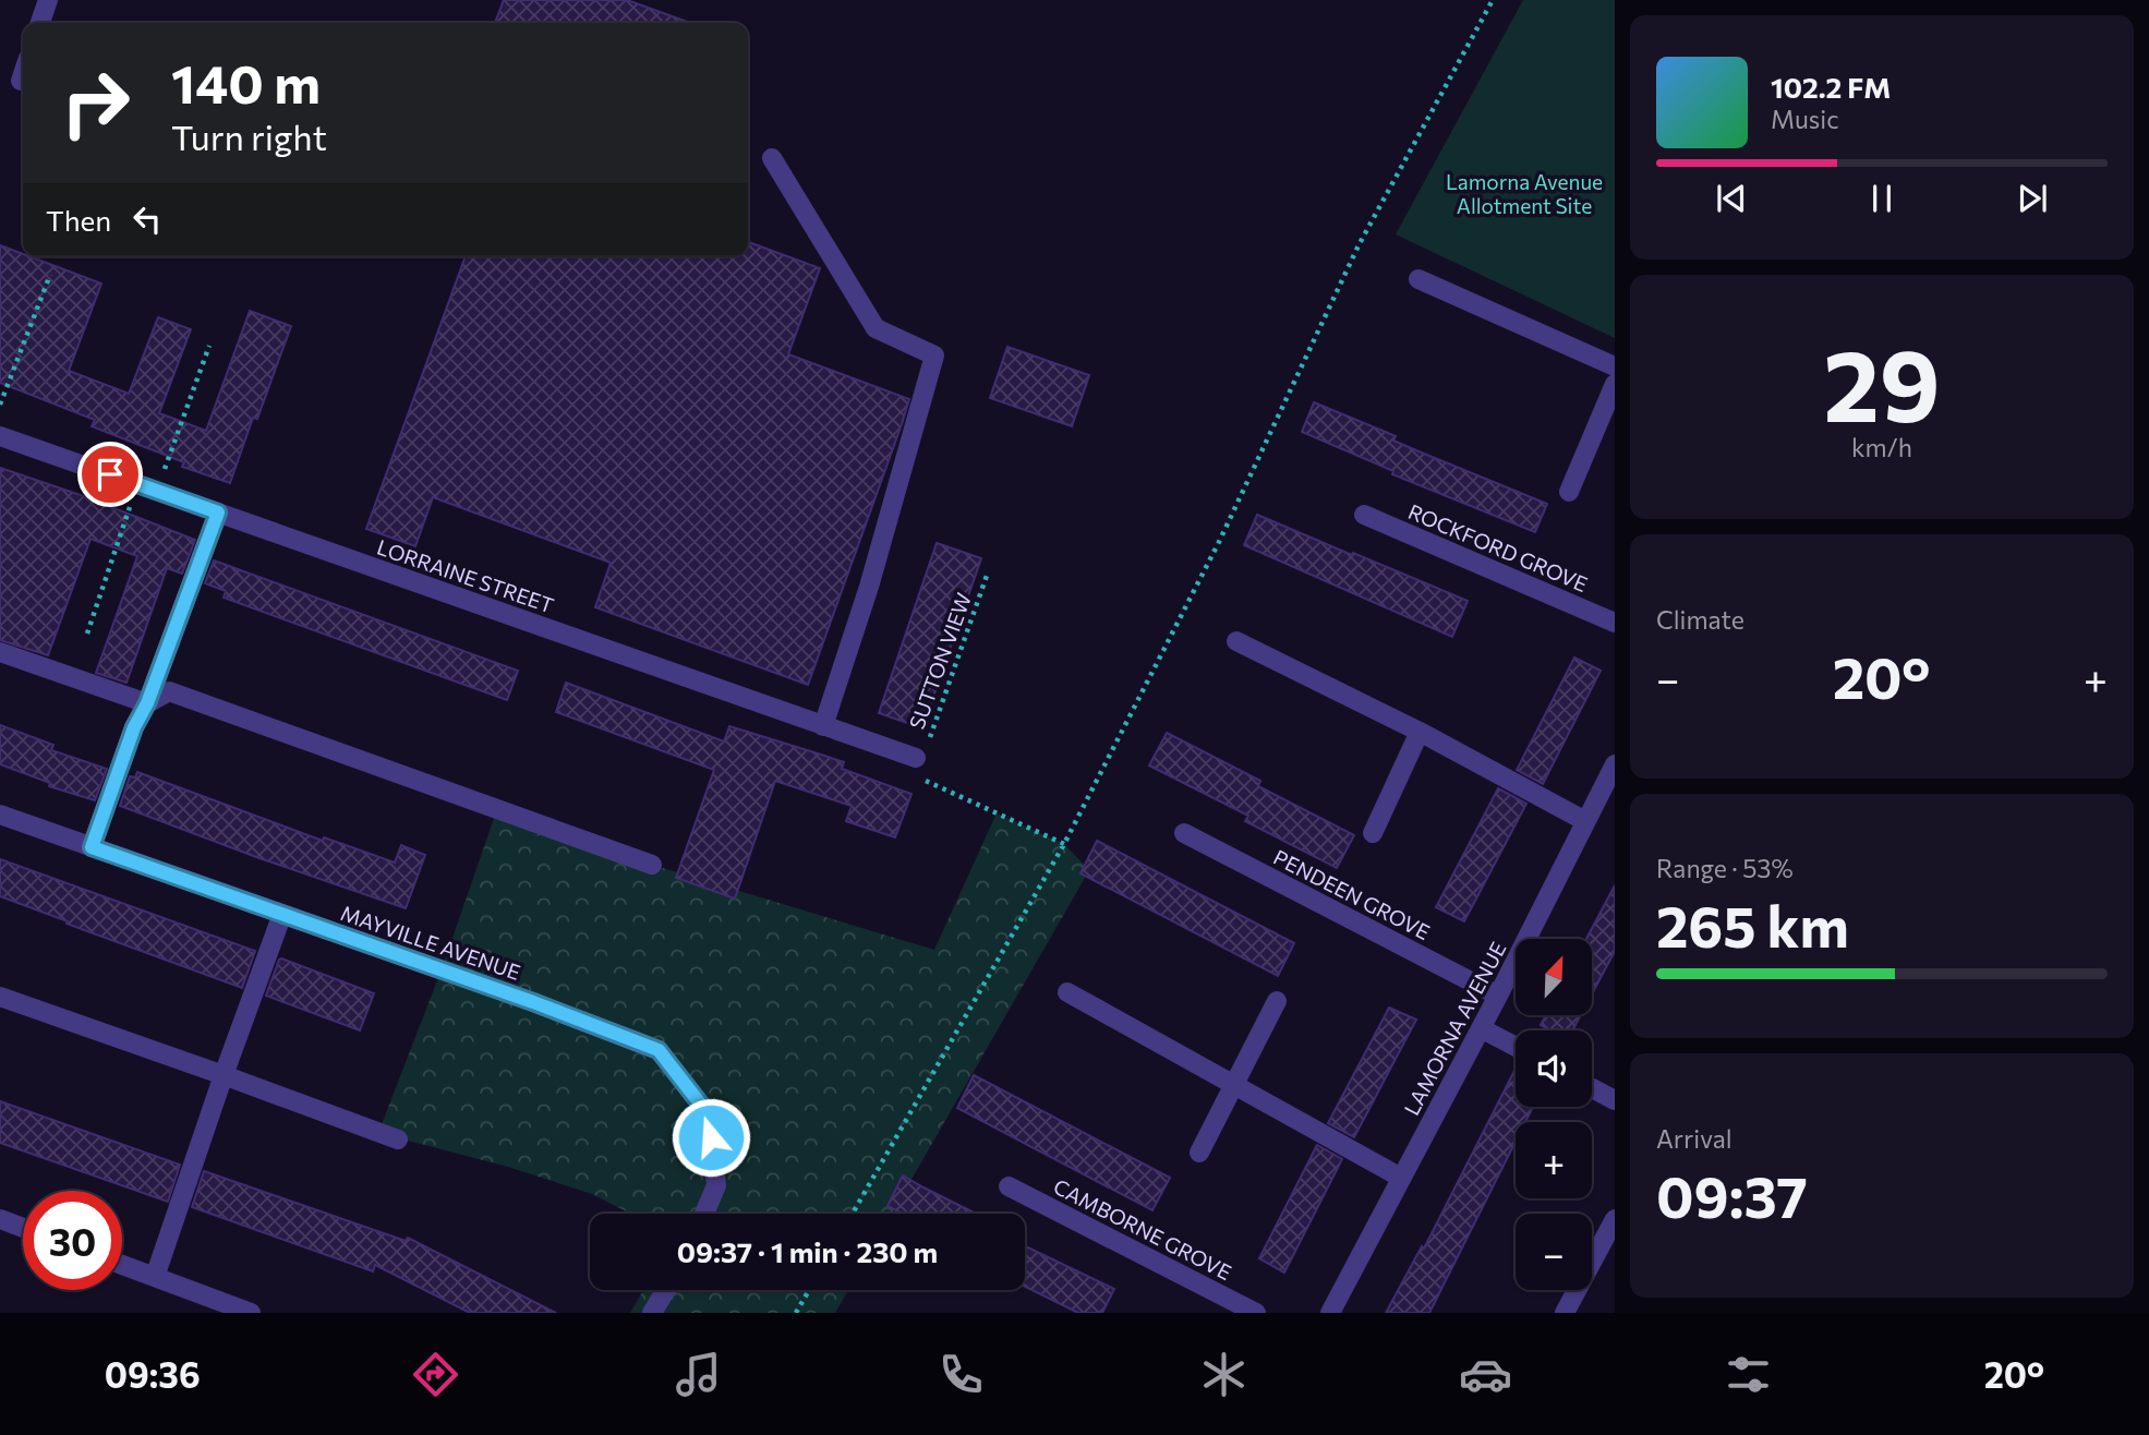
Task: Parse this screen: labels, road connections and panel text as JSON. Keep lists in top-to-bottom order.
{
  "streets": {
    "street": [
      "ROCKFORD GROVE",
      "LORRAINE STREET",
      "PENDEEN GROVE",
      "MAYVILLE AVENUE",
      "LAMORNA AVENUE",
      "CAMBORNE GROVE"
    ],
    "path": ["SUTTON VIEW"]
  },
  "crossings": [
    ["LORRAINE STREET", "SUTTON VIEW"],
    ["PENDEEN GROVE", "LAMORNA AVENUE"]
  ],
  "parks": ["Lamorna Avenue Allotment Site"],
  "north": "top right",
  "page": {
    "turn": ["140 m", "Turn right"],
    "song": ["102.2 FM", "Music"],
    "then": "Then",
    "tile": [
      ["29", "km/h"],
      "Climate",
      ["Range · 53%", "265 km"],
      ["Arrival", "09:37"]
    ],
    "heat": ["−", "20°", "+"],
    "map_buttons": ["+", "−"],
    "limit": "30",
    "trip": "09:37 · 1 min · 230 m",
    "tabs": ["09:36", "20°"]
  }
}
